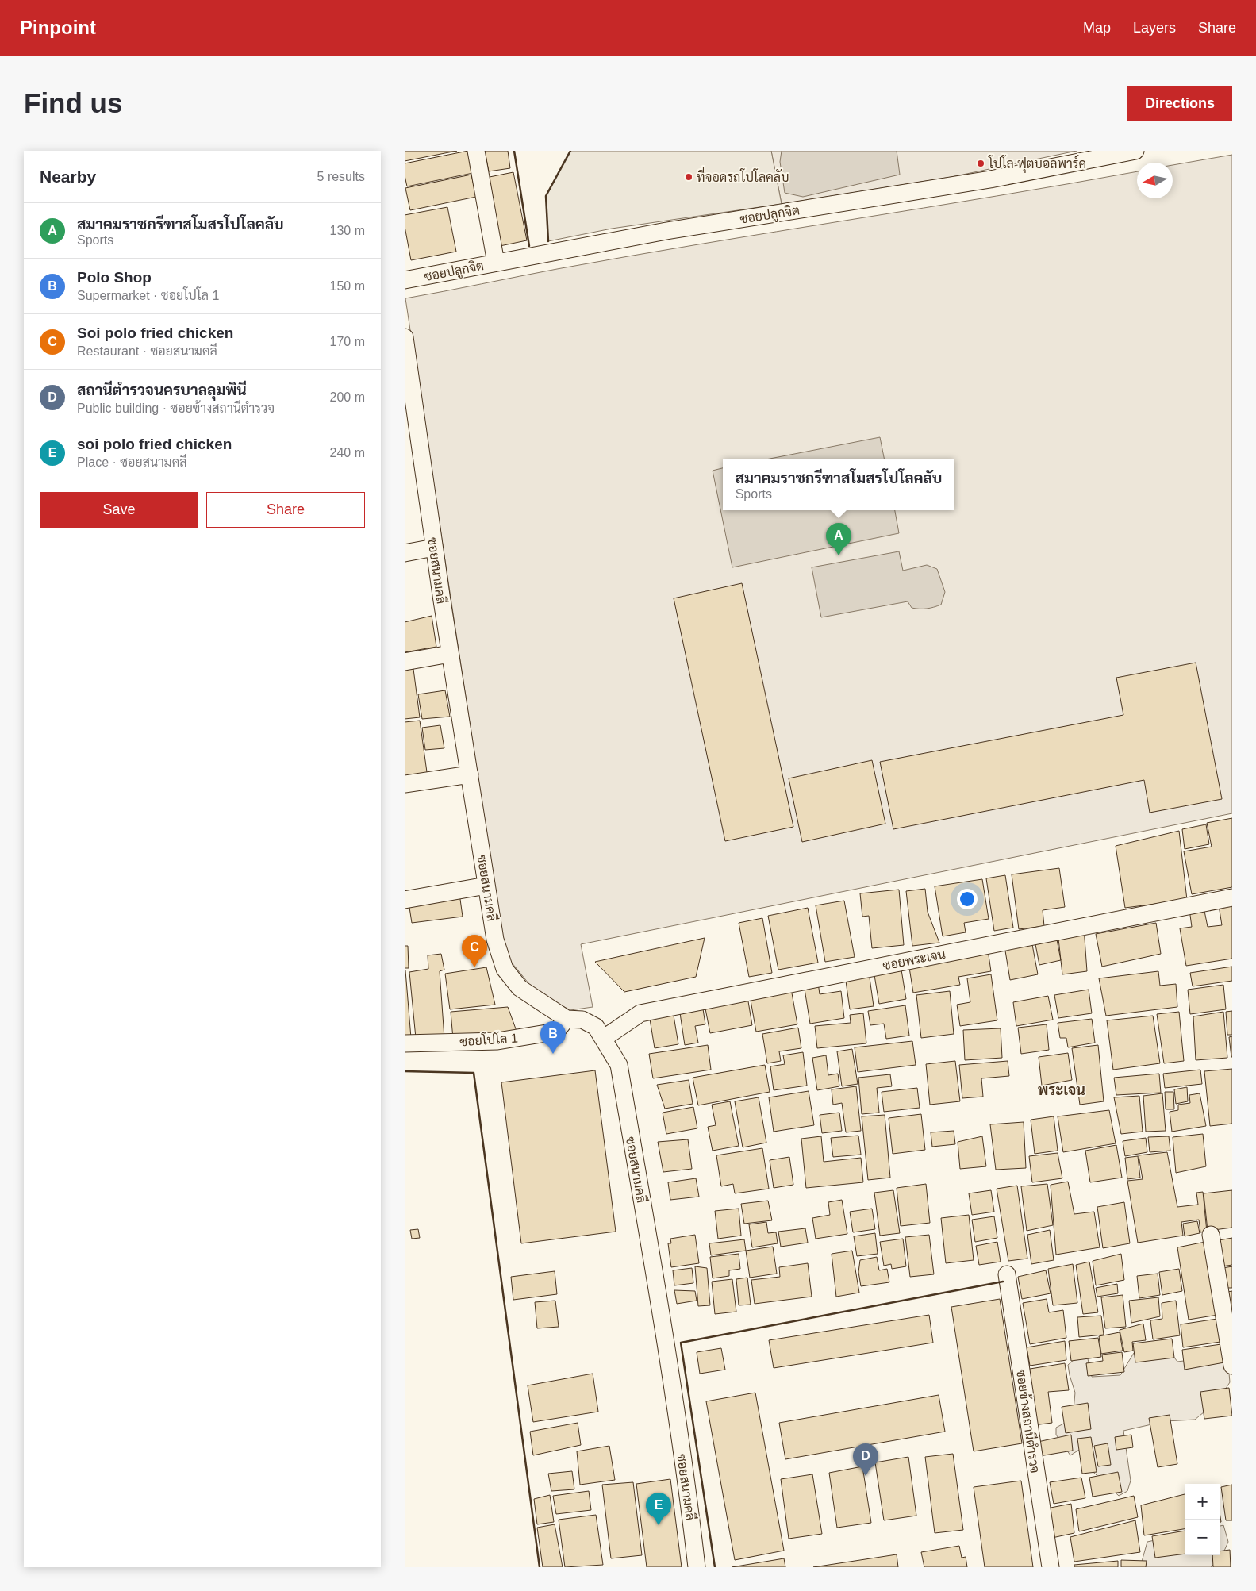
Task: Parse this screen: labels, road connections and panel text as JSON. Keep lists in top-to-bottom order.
{
  "streets": {
    "street": [
      "ซอยปลูกจิต",
      "ซอยสนามคลี",
      "ซอยพระเจน",
      "ซอยโปโล 1",
      "ซอยข้างสถานีตำรวจ"
    ]
  },
  "crossings": [
    ["ซอยสนามคลี", "ซอยพระเจน"],
    ["ซอยสนามคลี", "ซอยโปโล 1"]
  ],
  "districts": ["พระเจน"],
  "places": ["โปโล ฟุตบอลพาร์ค", "ที่จอดรถโปโลคลับ"],
  "north": "left",
  "page": {
    "header": "Pinpoint",
    "nav": ["Map", "Layers", "Share"],
    "buttons": [
      "Directions",
      ["Save", "Share"]
    ],
    "title": "Find us",
    "heading": ["Nearby", "5 results"],
    "list": [
      {
        "mark": "A",
        "name": "สมาคมราชกรีฑาสโมสรโปโลคลับ",
        "note": "Sports",
        "value": "130 m"
      },
      {
        "mark": "B",
        "name": "Polo Shop",
        "note": "Supermarket · ซอยโปโล 1",
        "value": "150 m"
      },
      {
        "mark": "C",
        "name": "Soi polo fried chicken",
        "note": "Restaurant · ซอยสนามคลี",
        "value": "170 m"
      },
      {
        "mark": "D",
        "name": "สถานีตำรวจนครบาลลุมพินี",
        "note": "Public building · ซอยข้างสถานีตำรวจ",
        "value": "200 m"
      },
      {
        "mark": "E",
        "name": "soi polo fried chicken",
        "note": "Place · ซอยสนามคลี",
        "value": "240 m"
      }
    ],
    "popup": ["สมาคมราชกรีฑาสโมสรโปโลคลับ", "Sports"],
    "pins": [
      "A",
      "C",
      "B",
      "D",
      "E"
    ],
    "map_buttons": ["+", "−"]
  }
}
